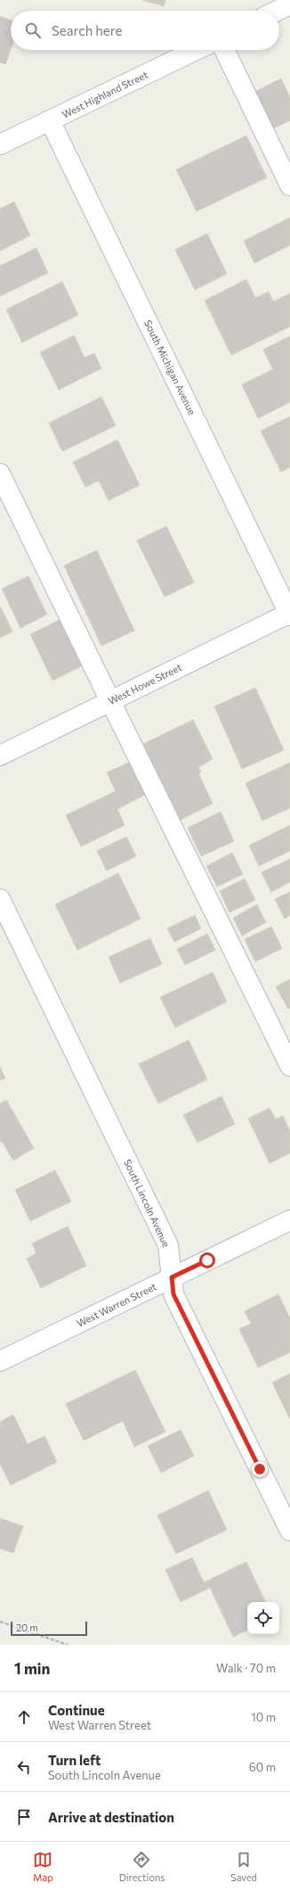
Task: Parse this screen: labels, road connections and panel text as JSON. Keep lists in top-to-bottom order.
{
  "streets": {
    "street": [
      "West Highland Street",
      "South Michigan Avenue",
      "West Howe Street",
      "South Lincoln Avenue",
      "West Warren Street"
    ]
  },
  "crossings": [
    ["West Highland Street", "South Michigan Avenue"],
    ["South Michigan Avenue", "West Howe Street"],
    ["South Lincoln Avenue", "West Warren Street"]
  ],
  "scale_bar": "20 m",
  "page": {
    "search": "Search here",
    "scale": "20 m",
    "heading": ["1 min", "Walk · 70 m"],
    "list": [
      ["Continue", "West Warren Street", "10 m"],
      ["Turn left", "South Lincoln Avenue", "60 m"],
      "Arrive at destination"
    ],
    "nav": ["Map", "Directions", "Saved"]
  }
}
